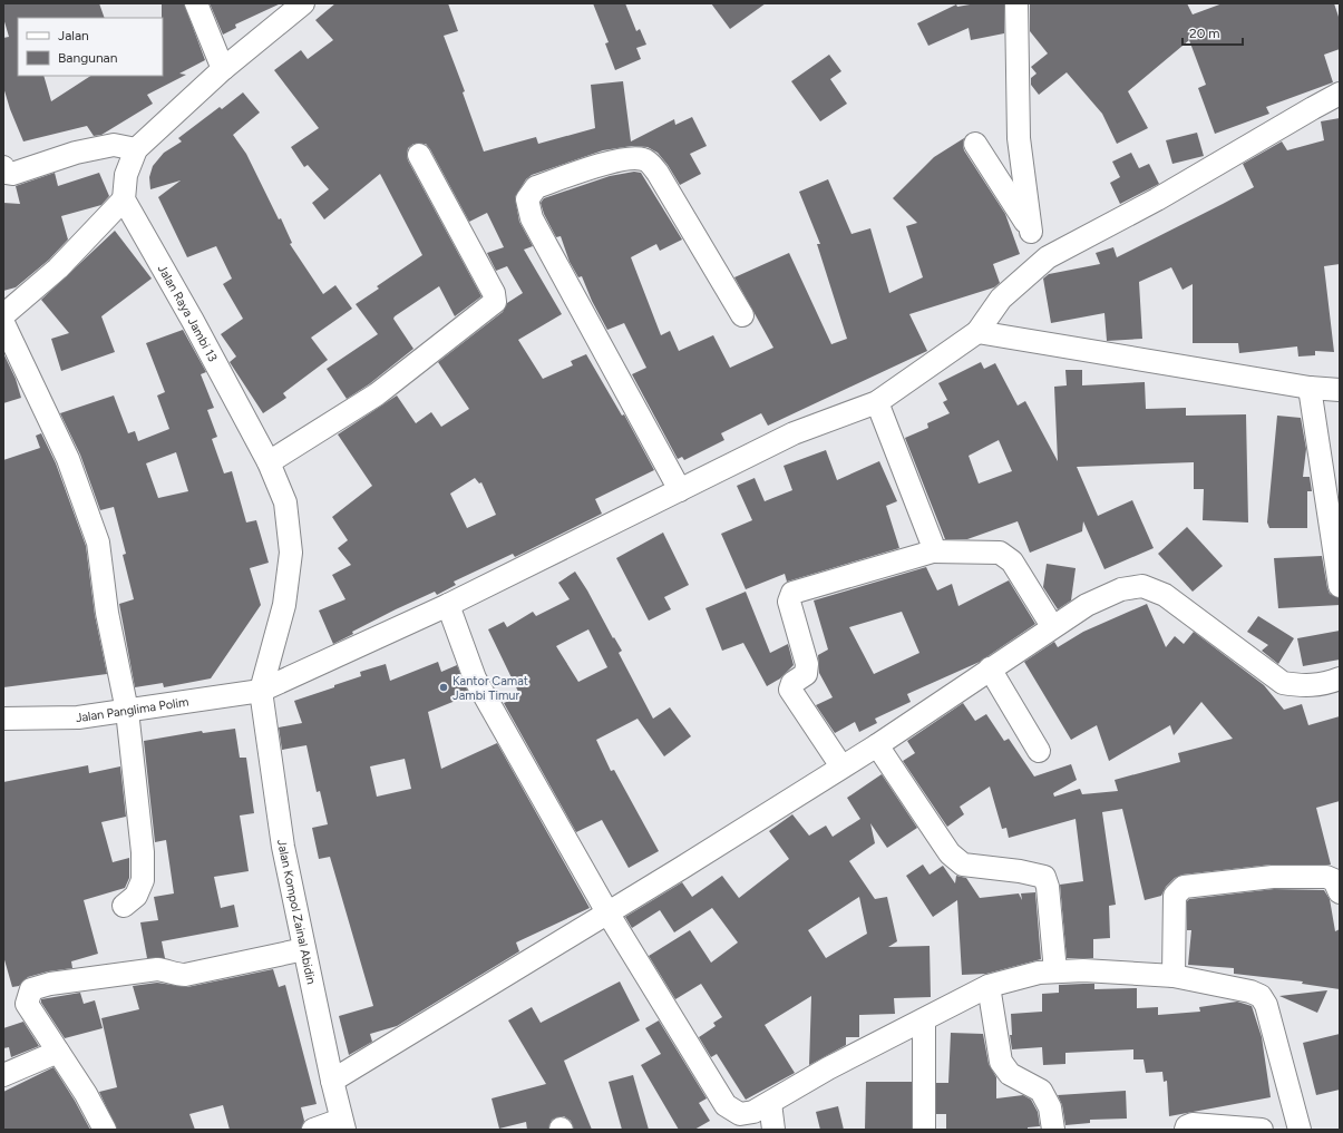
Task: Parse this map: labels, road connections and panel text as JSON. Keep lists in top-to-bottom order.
{
  "streets": {
    "street": ["Jalan Raya Jambi 13", "Jalan Panglima Polim", "Jalan Kompol Zainal Abidin"]
  },
  "crossings": [
    ["Jalan Raya Jambi 13", "Jalan Panglima Polim"],
    ["Jalan Raya Jambi 13", "Jalan Kompol Zainal Abidin"],
    ["Jalan Panglima Polim", "Jalan Kompol Zainal Abidin"]
  ],
  "places": ["Kantor Camat Jambi Timur"],
  "legend": ["Jalan", "Bangunan"],
  "scale_bar": "20 m"
}
